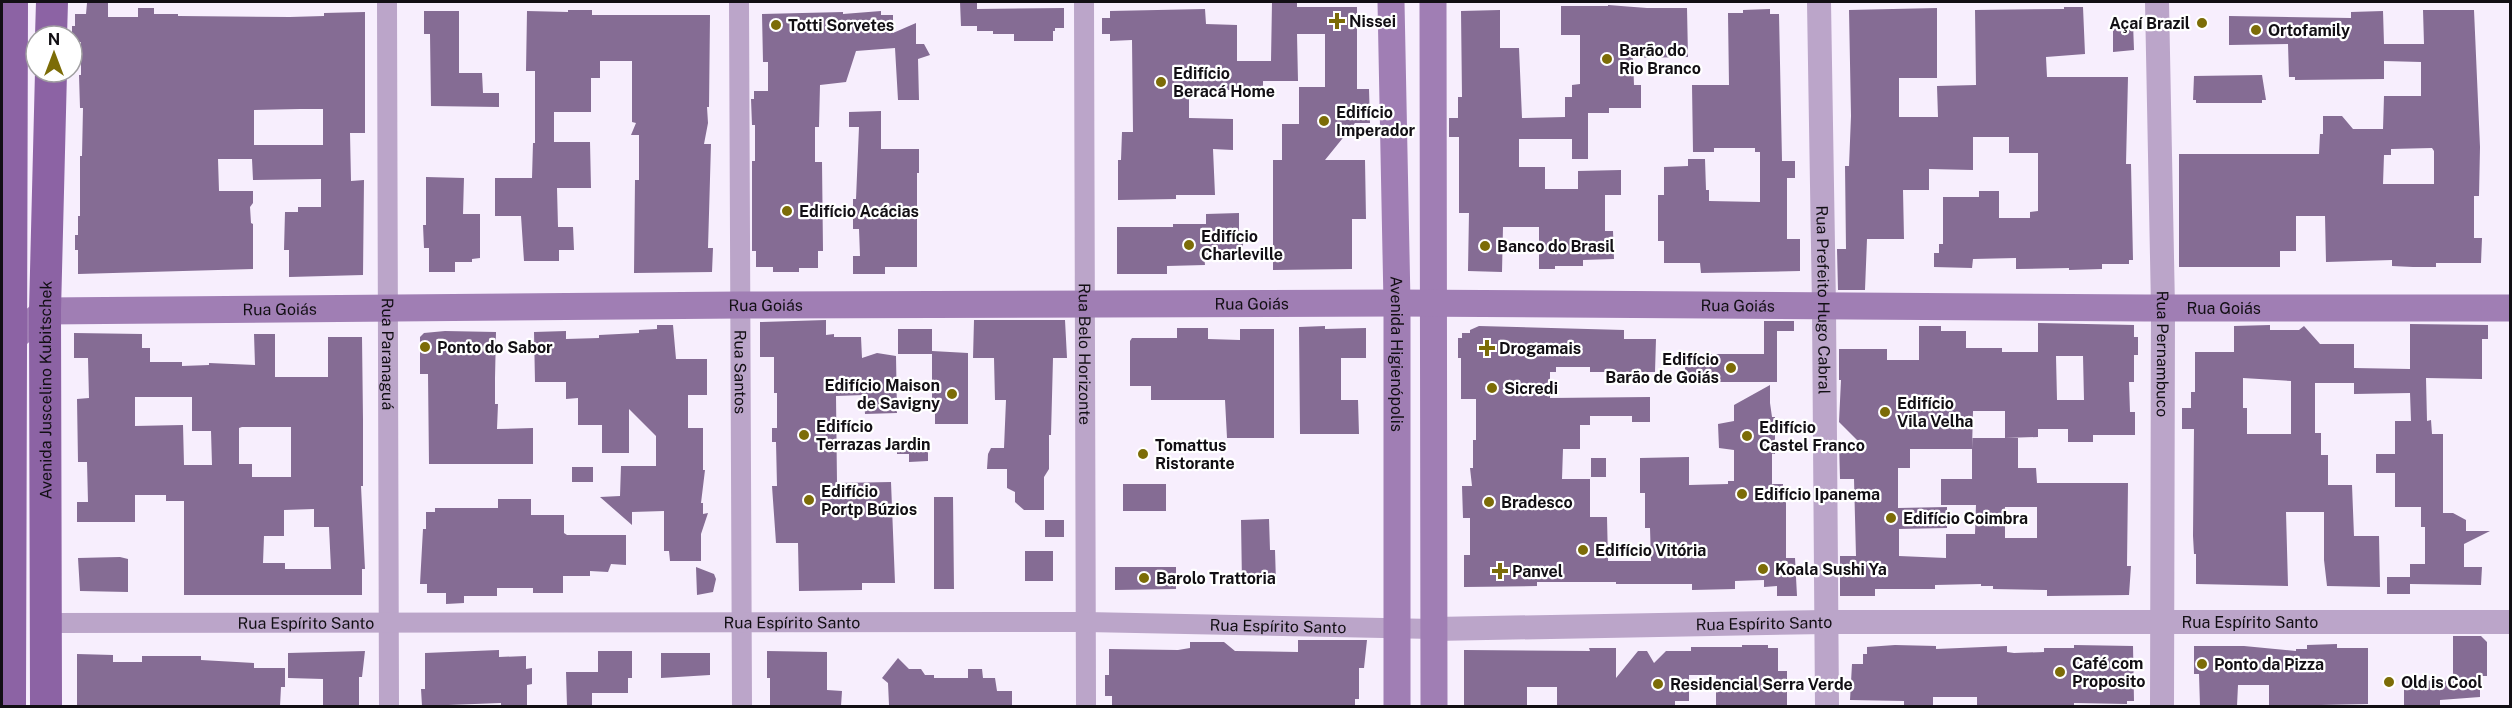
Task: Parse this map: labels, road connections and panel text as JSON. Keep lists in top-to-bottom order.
{
  "streets": {
    "main road": ["Rua Goiás", "Avenida Higienópolis", "Avenida Juscelino Kubitschek"],
    "street": [
      "Rua Prefeito Hugo Cabral",
      "Rua Paranaguá",
      "Rua Belo Horizonte",
      "Rua Pernambuco",
      "Rua Santos",
      "Rua Espírito Santo"
    ]
  },
  "crossings": [
    ["Rua Prefeito Hugo Cabral", "Rua Goiás"],
    ["Rua Prefeito Hugo Cabral", "Rua Espírito Santo"],
    ["Rua Goiás", "Rua Paranaguá"],
    ["Rua Goiás", "Rua Belo Horizonte"],
    ["Rua Goiás", "Avenida Higienópolis"],
    ["Rua Goiás", "Rua Pernambuco"],
    ["Rua Goiás", "Rua Santos"],
    ["Rua Goiás", "Avenida Juscelino Kubitschek"],
    ["Rua Paranaguá", "Rua Espírito Santo"],
    ["Rua Belo Horizonte", "Rua Espírito Santo"],
    ["Avenida Higienópolis", "Rua Espírito Santo"],
    ["Rua Pernambuco", "Rua Espírito Santo"],
    ["Rua Santos", "Rua Espírito Santo"],
    ["Avenida Juscelino Kubitschek", "Rua Espírito Santo"]
  ],
  "places": {
    "health": ["Nissei", "Drogamais", "Panvel"],
    "other": [
      "Açaí Brazil",
      "Totti Sorvetes",
      "Ortofamily",
      "Barão do Rio Branco",
      "Edifício Beracá Home",
      "Edifício Imperador",
      "Edifício Acácias",
      "Edifício Charleville",
      "Banco do Brasil",
      "Ponto do Sabor",
      "Edifício Barão de Goiás",
      "Sicredi",
      "Edifício Maison de Savigny",
      "Edifício Vila Velha",
      "Edifício Terrazas Jardin",
      "Edifício Castel Franco",
      "Tomattus Ristorante",
      "Edifício Ipanema",
      "Edifício Portp Búzios",
      "Bradesco",
      "Edifício Coimbra",
      "Edifício Vitória",
      "Koala Sushi Ya",
      "Barolo Trattoria",
      "Ponto da Pizza",
      "Café com Proposito",
      "Old is Cool",
      "Residencial Serra Verde"
    ]
  },
  "north": "top"
}
